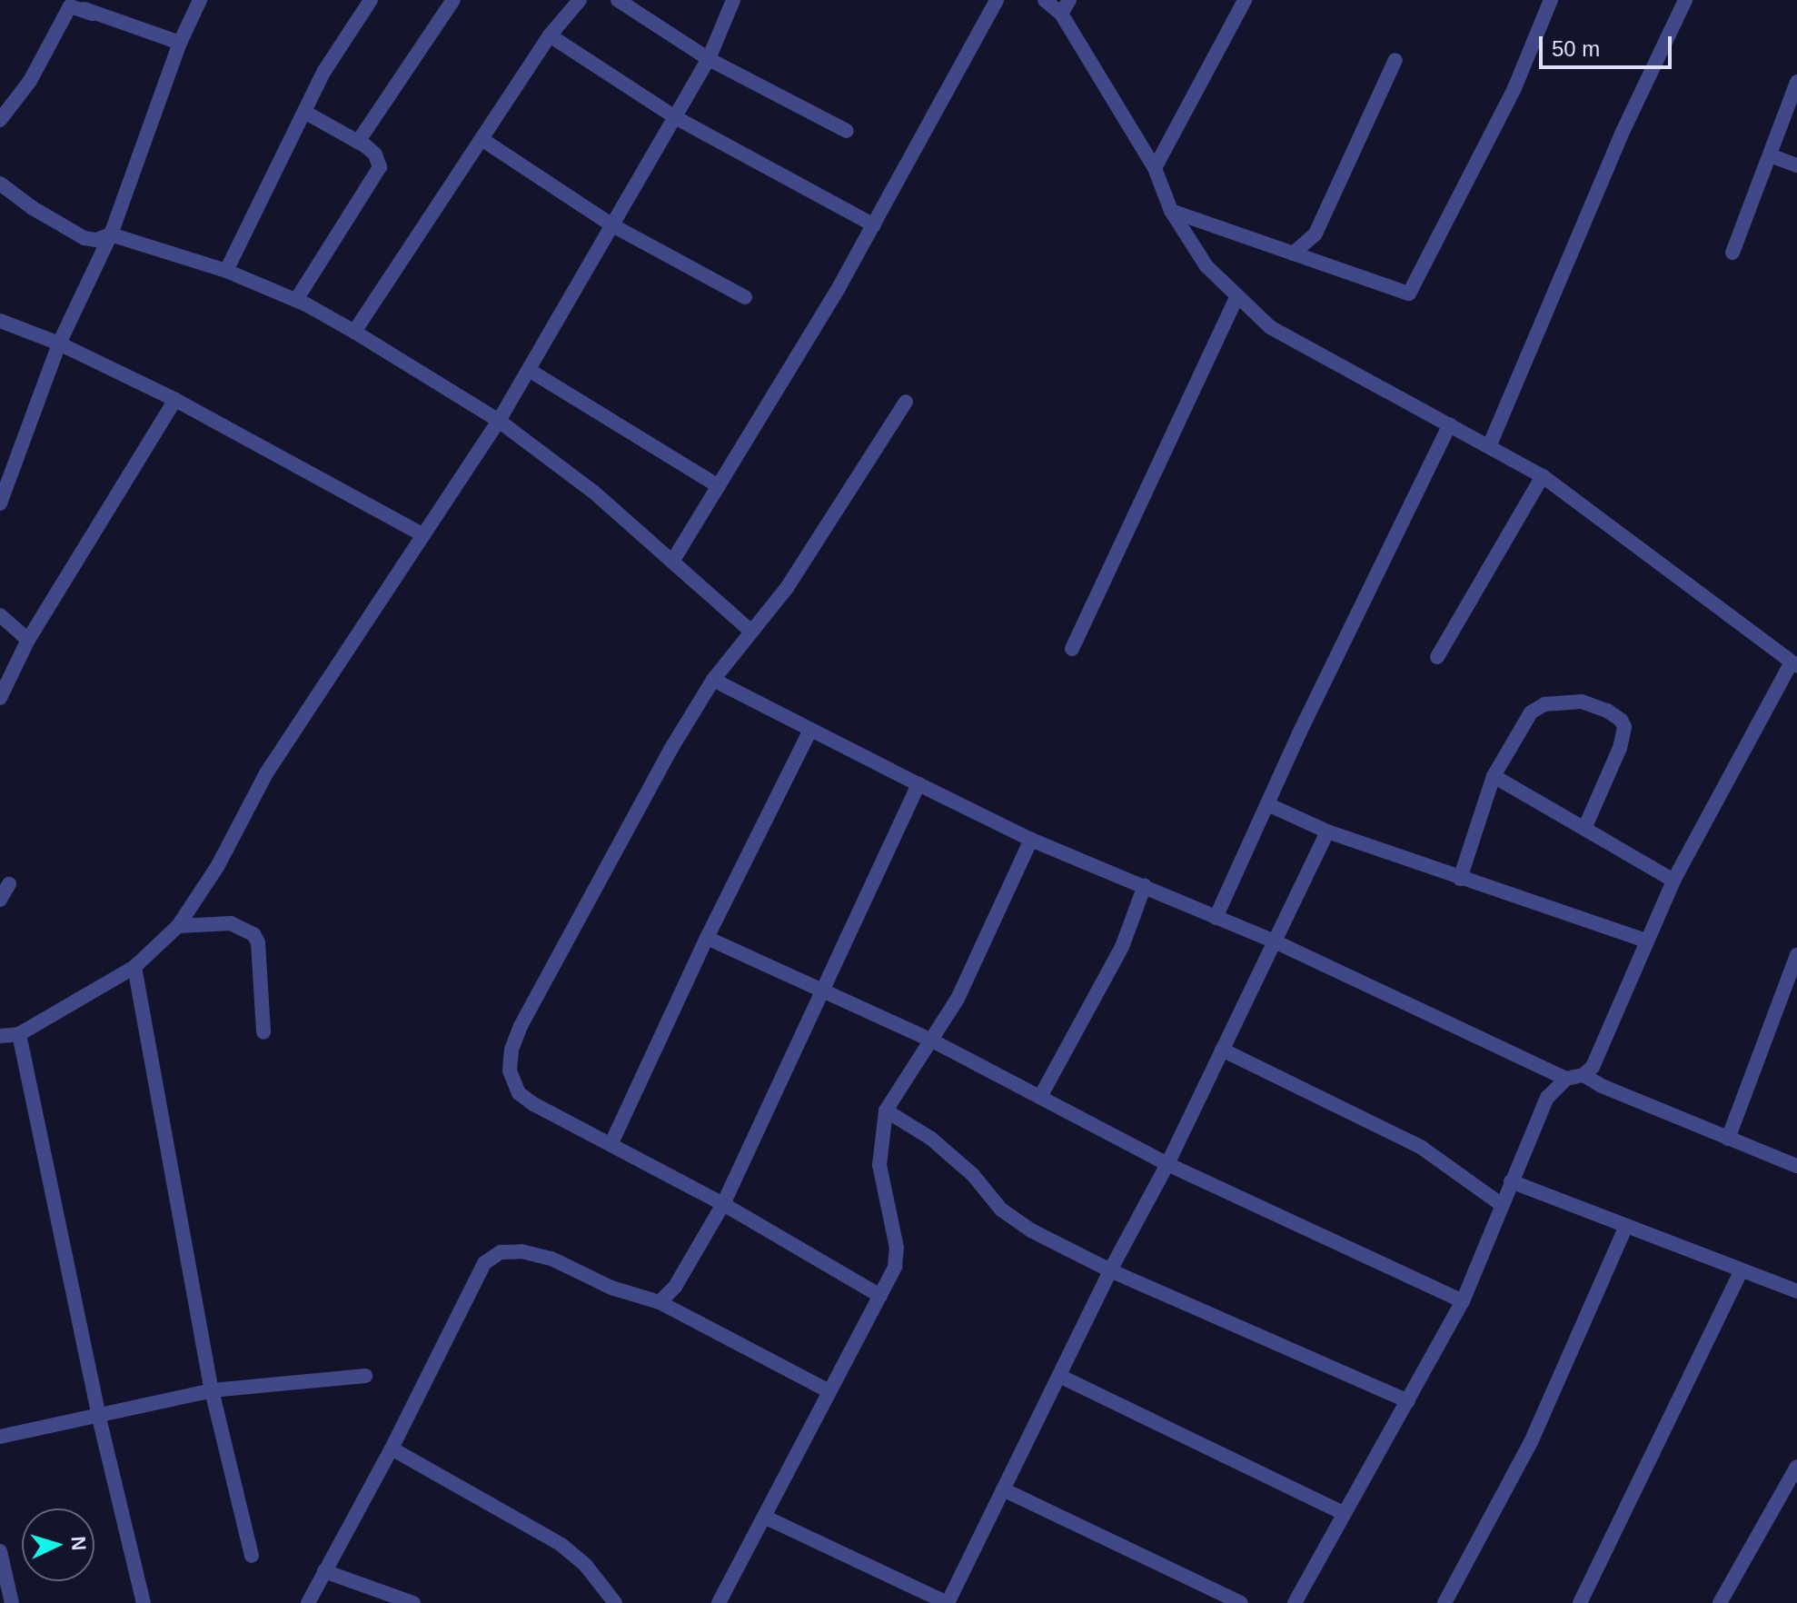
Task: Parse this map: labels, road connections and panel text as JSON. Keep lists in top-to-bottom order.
{
  "scale_bar": "50 m",
  "north": "right"
}
